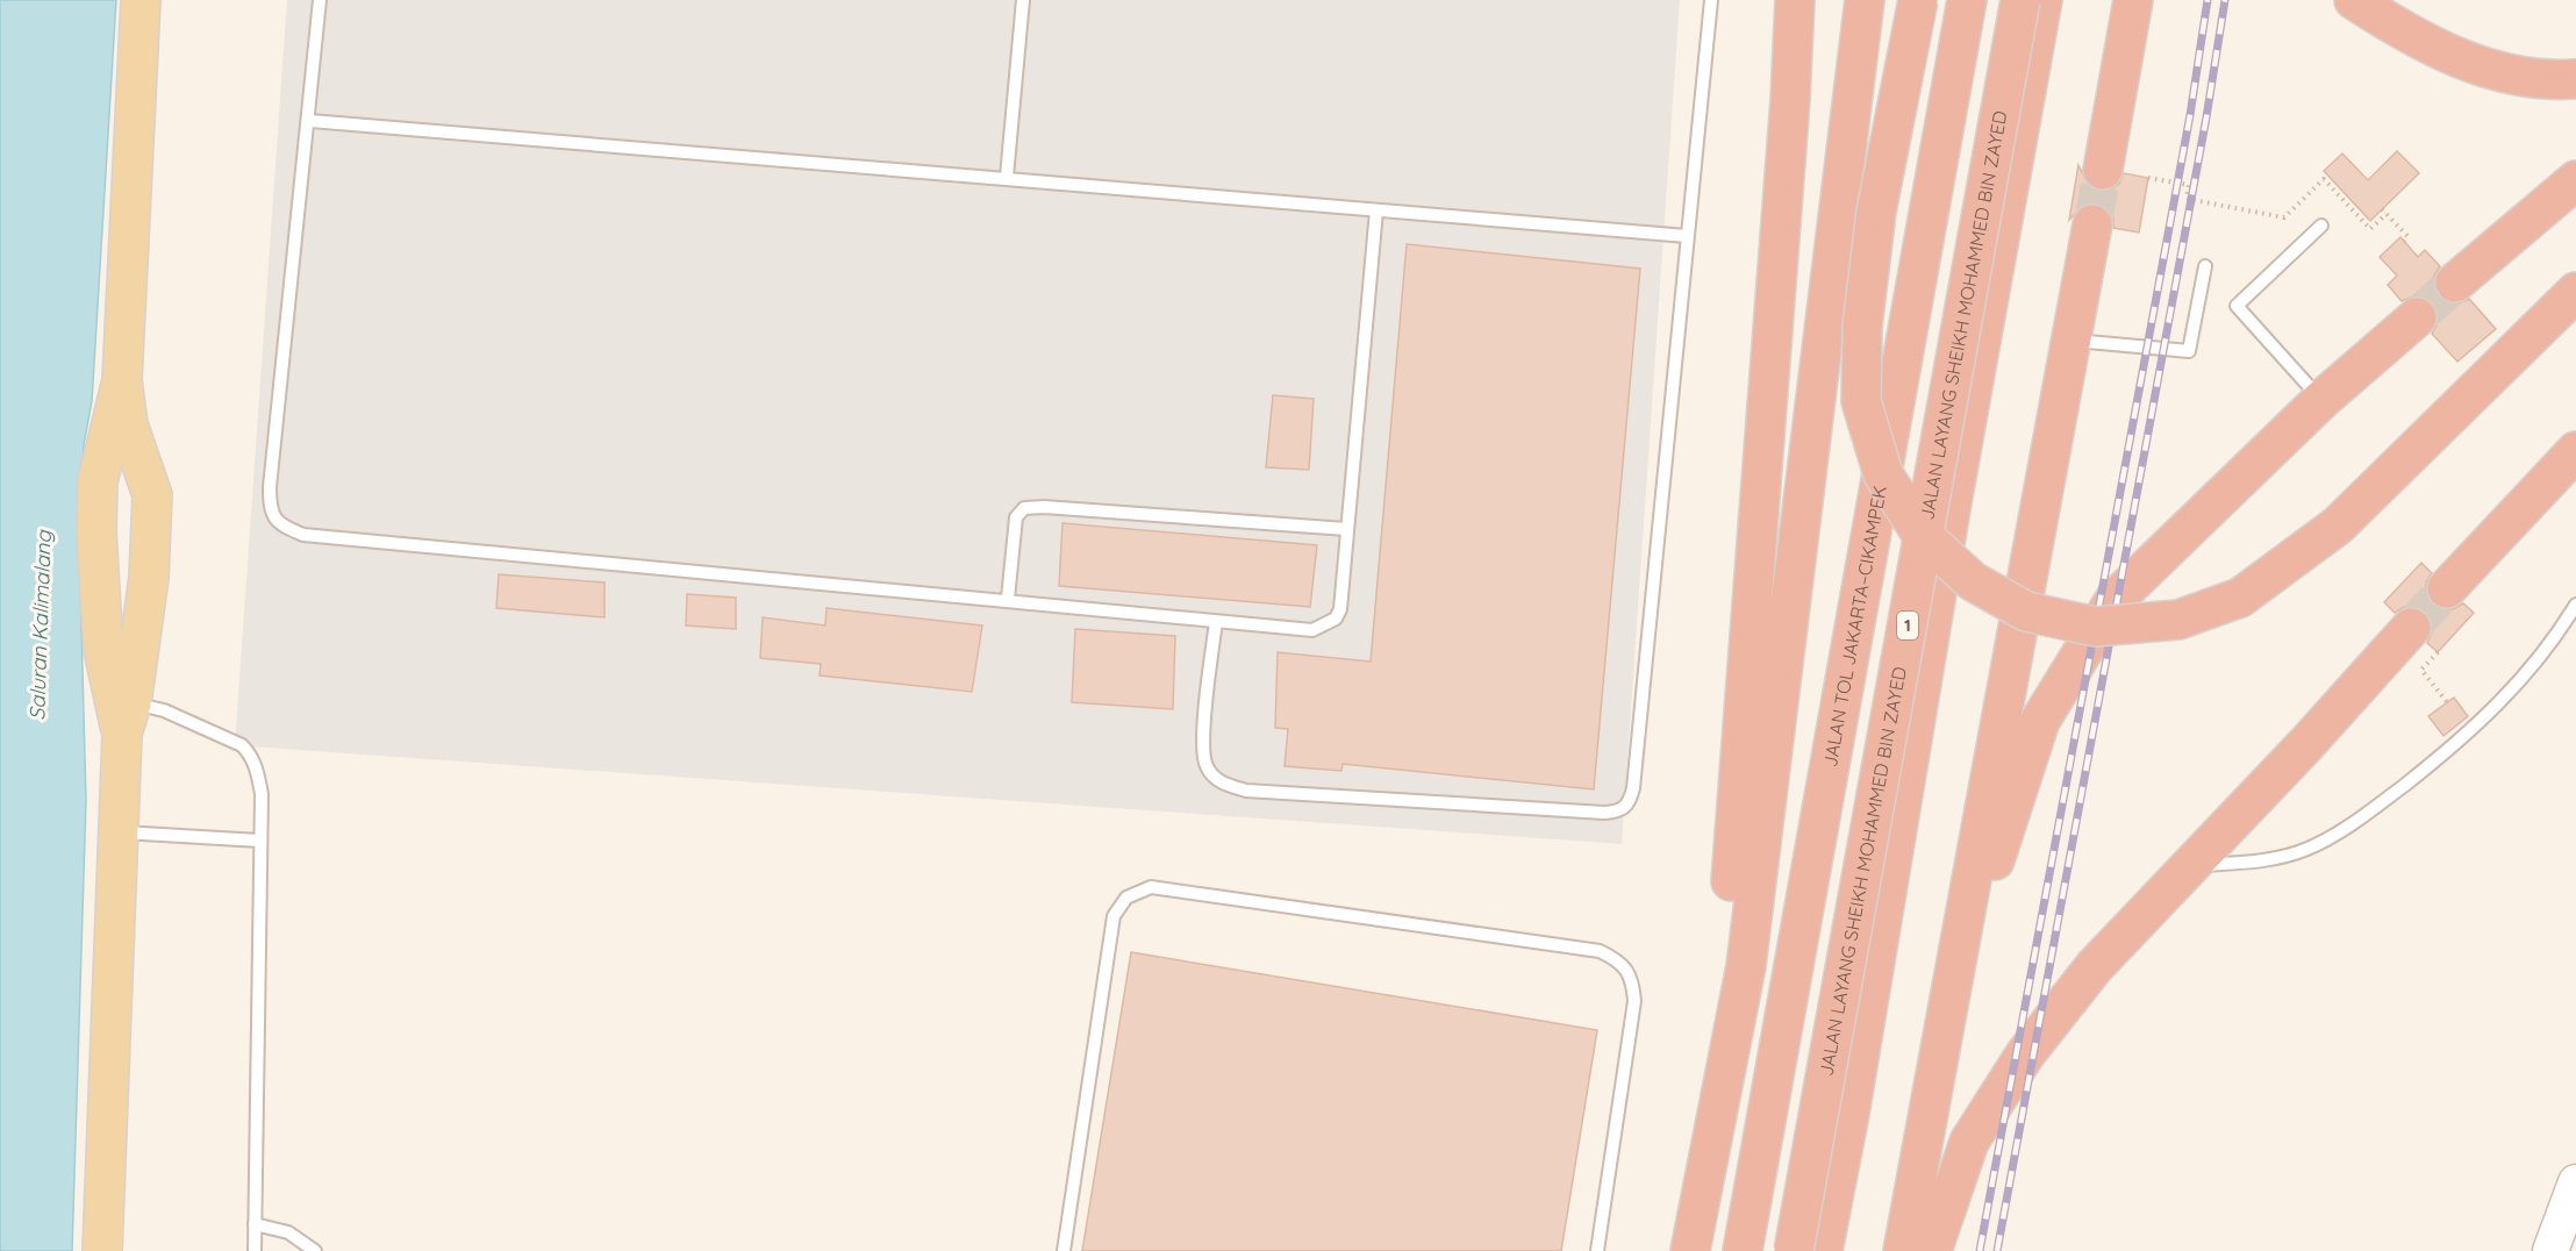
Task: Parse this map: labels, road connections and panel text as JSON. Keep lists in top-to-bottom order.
{
  "streets": {
    "highway": ["JALAN LAYANG SHEIKH MOHAMMED BIN ZAYED", "JALAN TOL JAKARTA–CIKAMPEK", "1"]
  },
  "water": ["Saluran Kalimalang"]
}
